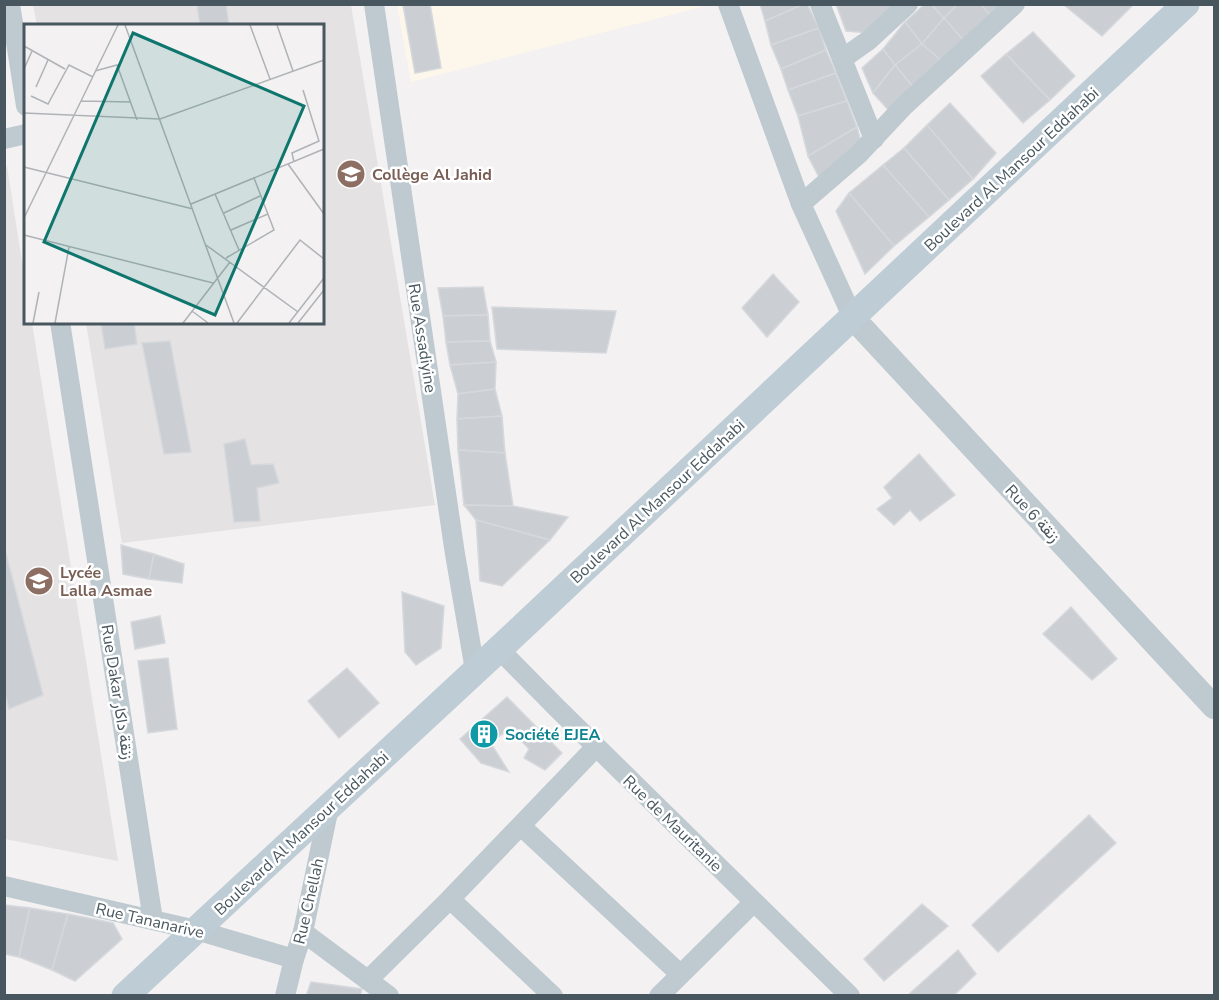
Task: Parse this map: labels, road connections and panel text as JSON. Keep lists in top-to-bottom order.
{
  "streets": {
    "main road": ["Boulevard Al Mansour Eddahabi"],
    "street": [
      "Rue Assadiyine",
      "Rue 6 زنقة",
      "Rue Dakar زنقة داكار",
      "Rue de Mauritanie",
      "Rue Chellah",
      "Rue Tananarive"
    ]
  },
  "crossings": [
    ["Boulevard Al Mansour Eddahabi", "Rue Assadiyine"],
    ["Boulevard Al Mansour Eddahabi", "Rue 6 زنقة"],
    ["Boulevard Al Mansour Eddahabi", "Rue de Mauritanie"],
    ["Boulevard Al Mansour Eddahabi", "Rue Chellah"],
    ["Boulevard Al Mansour Eddahabi", "Rue Tananarive"],
    ["Rue Dakar زنقة داكار", "Rue Tananarive"],
    ["Rue Chellah", "Rue Tananarive"]
  ],
  "places": {
    "school or university": ["Collège Al Jahid", "Lycée Lalla Asmae"],
    "building": ["Société EJEA"]
  }
}
